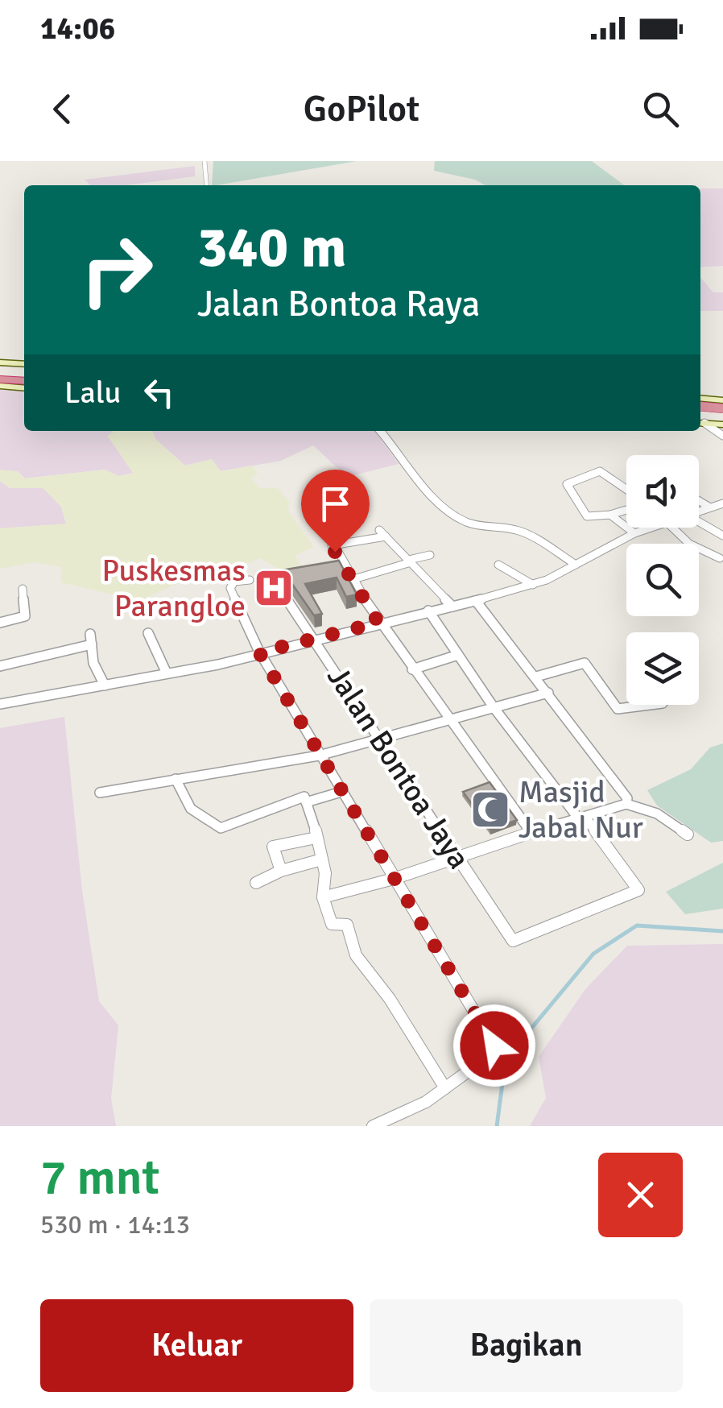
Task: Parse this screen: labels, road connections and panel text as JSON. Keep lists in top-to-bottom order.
{
  "streets": {
    "street": ["Jalan Bontoa Jaya"]
  },
  "places": {
    "hospital": ["Puskesmas Parangloe"],
    "mosque": ["Masjid Jabal Nur"]
  },
  "page": {
    "status": "14:06",
    "header": "GoPilot",
    "turn": ["340 m", "Jalan Bontoa Raya"],
    "then": "Lalu",
    "heading": ["7 mnt", "530 m · 14:13"],
    "buttons": ["Keluar", "Bagikan"]
  }
}
